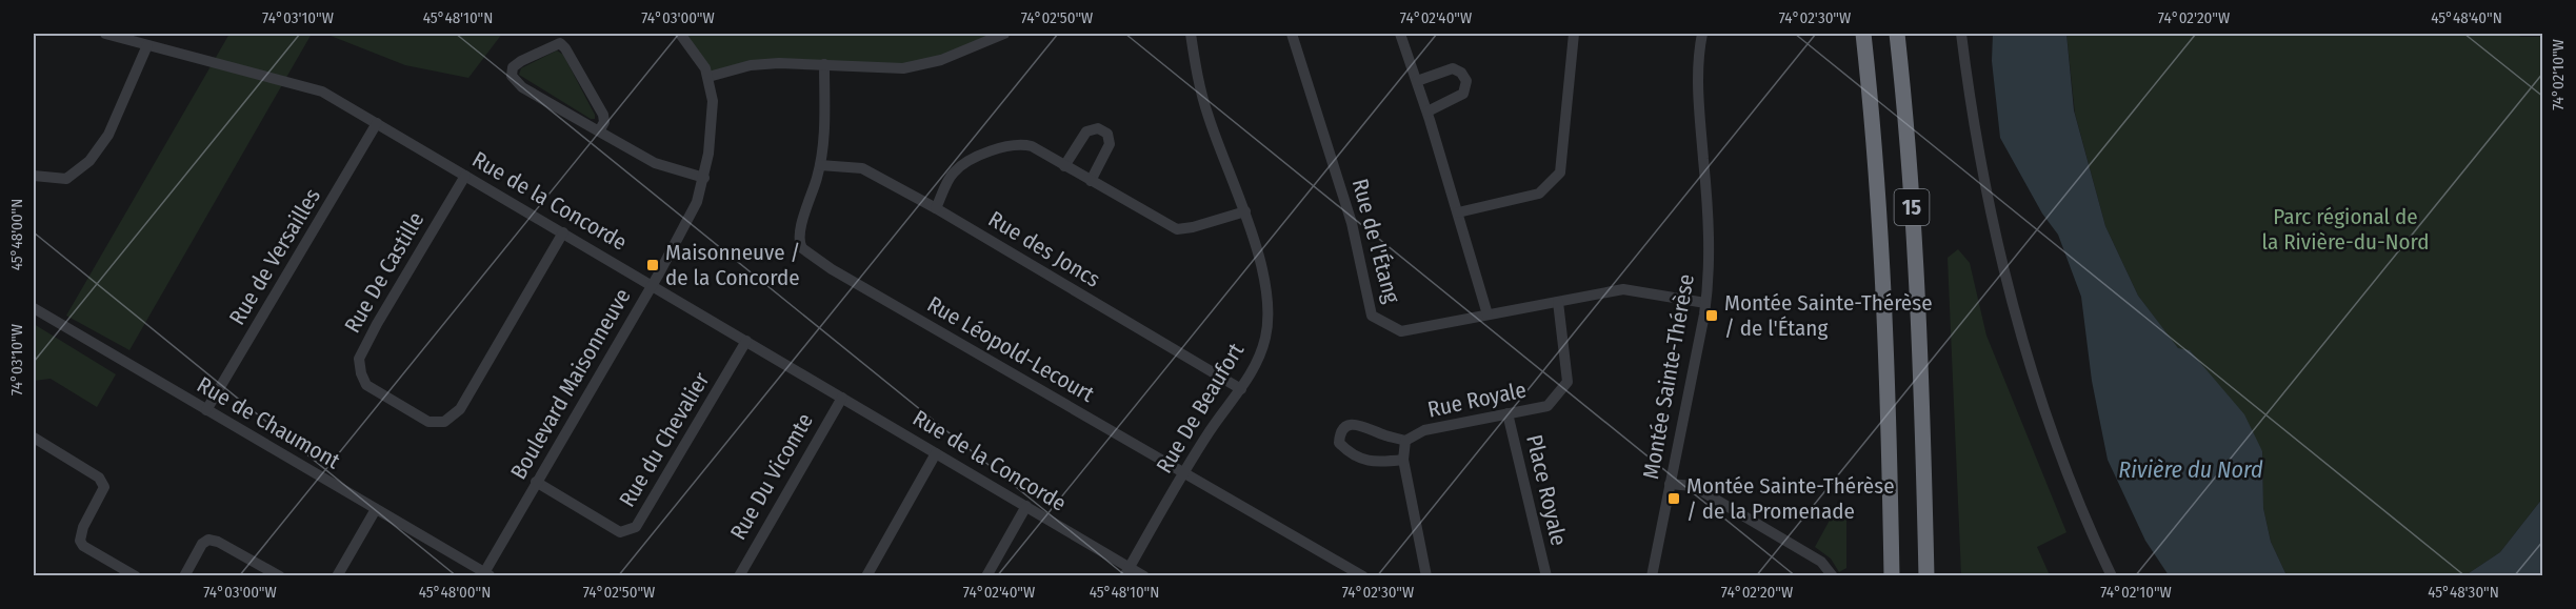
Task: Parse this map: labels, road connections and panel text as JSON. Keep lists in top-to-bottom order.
{
  "streets": {
    "highway": ["15"],
    "street": [
      "Rue de la Concorde",
      "Rue de l'Étang",
      "Rue des Joncs",
      "Rue de Versailles",
      "Rue De Castille",
      "Rue Léopold-Lecourt",
      "Montée Sainte-Thérèse",
      "Boulevard Maisonneuve",
      "Rue Royale",
      "Rue De Beaufort",
      "Rue de Chaumont",
      "Rue du Chevalier",
      "Rue Du Vicomte",
      "Place Royale"
    ]
  },
  "crossings": [
    ["Rue de la Concorde", "Rue de Versailles"],
    ["Rue de la Concorde", "Rue De Castille"],
    ["Rue de la Concorde", "Boulevard Maisonneuve"],
    ["Rue de la Concorde", "Rue De Beaufort"],
    ["Rue de la Concorde", "Rue du Chevalier"],
    ["Rue de la Concorde", "Rue Du Vicomte"],
    ["Rue de l'Étang", "Montée Sainte-Thérèse"],
    ["Rue de l'Étang", "Rue Royale"],
    ["Rue des Joncs", "Rue Léopold-Lecourt"],
    ["Rue des Joncs", "Rue De Beaufort"],
    ["Rue de Versailles", "Rue de Chaumont"],
    ["Rue Léopold-Lecourt", "Rue De Beaufort"],
    ["Boulevard Maisonneuve", "Rue de Chaumont"],
    ["Boulevard Maisonneuve", "Rue du Chevalier"],
    ["Rue Royale", "Place Royale"]
  ],
  "water": ["Rivière du Nord"],
  "parks": ["Parc régional de la Rivière-du-Nord"],
  "places": {
    "transit": ["Maisonneuve / de la Concorde", "Montée Sainte-Thérèse / de l'Étang", "Montée Sainte-Thérèse / de la Promenade"]
  },
  "coordinates": [
    "74°03'10\"W",
    "45°48'10\"N",
    "74°03'00\"W",
    "74°02'50\"W",
    "74°02'40\"W",
    "74°02'30\"W",
    "74°02'20\"W",
    "45°48'40\"N",
    "74°02'10\"W",
    "45°48'00\"N",
    "45°48'30\"N"
  ]
}
